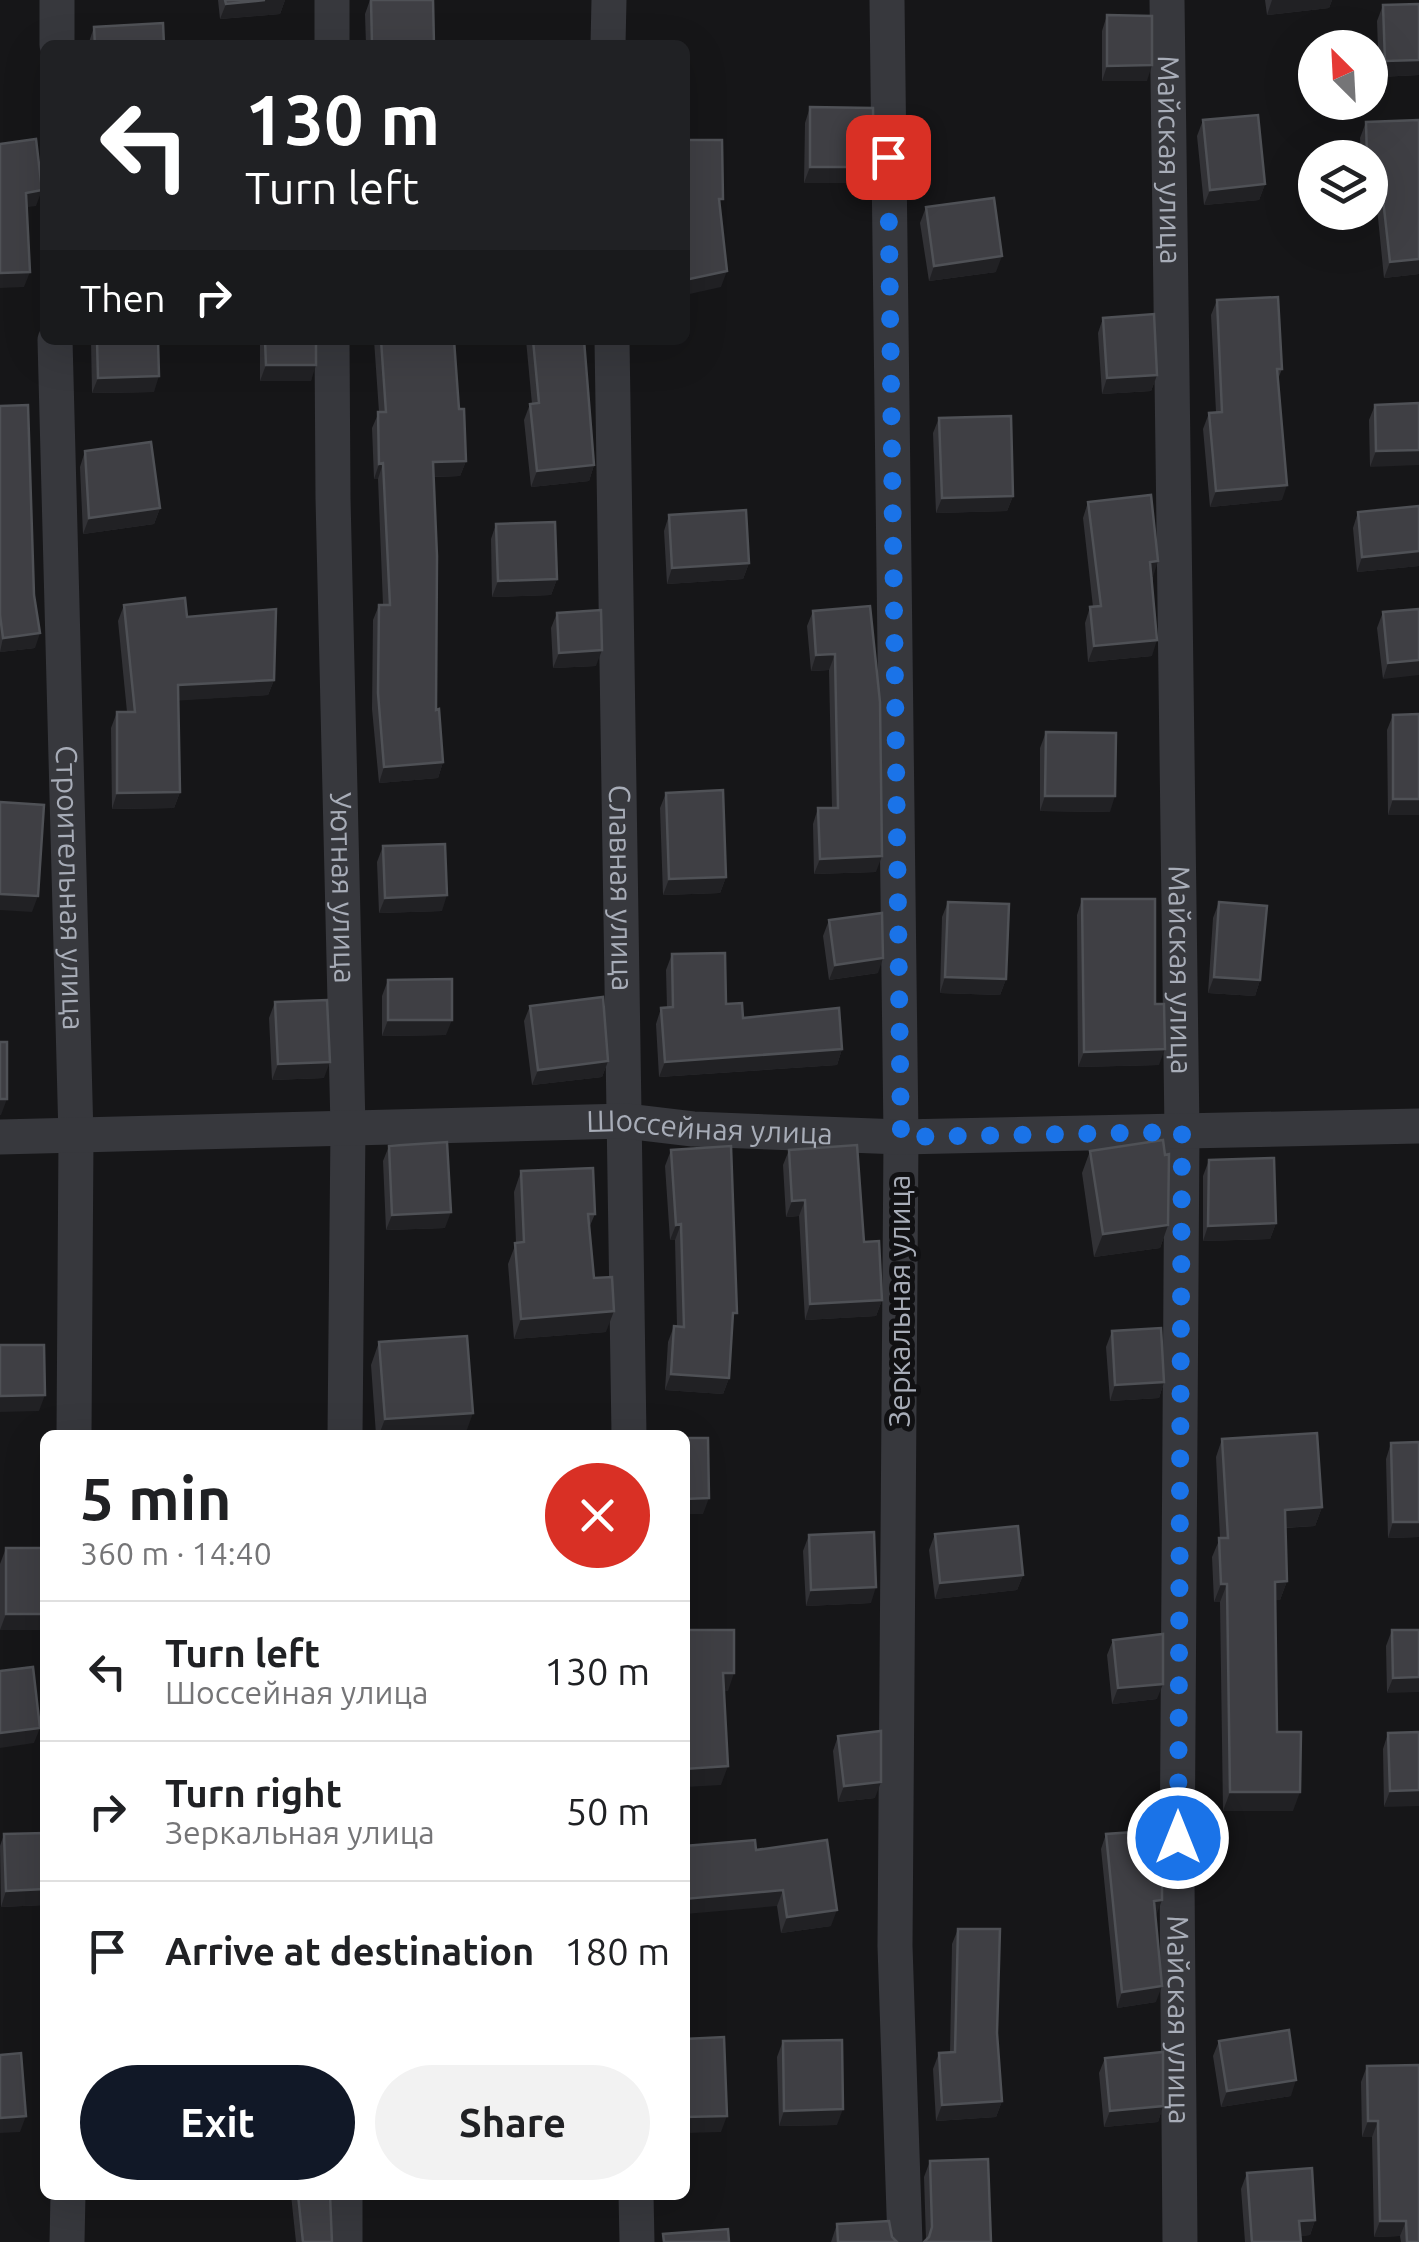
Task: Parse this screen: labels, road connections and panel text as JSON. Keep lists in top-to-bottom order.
{
  "streets": {
    "street": [
      "Майская улица",
      "Строительная улица",
      "Уютная улица",
      "Славная улица",
      "Шоссейная улица",
      "Зеркальная улица"
    ]
  },
  "crossings": [
    ["Майская улица", "Шоссейная улица"],
    ["Строительная улица", "Шоссейная улица"],
    ["Уютная улица", "Шоссейная улица"],
    ["Славная улица", "Шоссейная улица"],
    ["Шоссейная улица", "Зеркальная улица"]
  ],
  "north": "top left",
  "page": {
    "turn": ["130 m", "Turn left"],
    "then": "Then",
    "heading": ["5 min", "360 m · 14:40"],
    "list": [
      {
        "name": "Turn left",
        "note": "Шоссейная улица",
        "value": "130 m"
      },
      {
        "name": "Turn right",
        "note": "Зеркальная улица",
        "value": "50 m"
      },
      {
        "name": "Arrive at destination",
        "value": "180 m"
      }
    ],
    "buttons": ["Exit", "Share"]
  }
}
